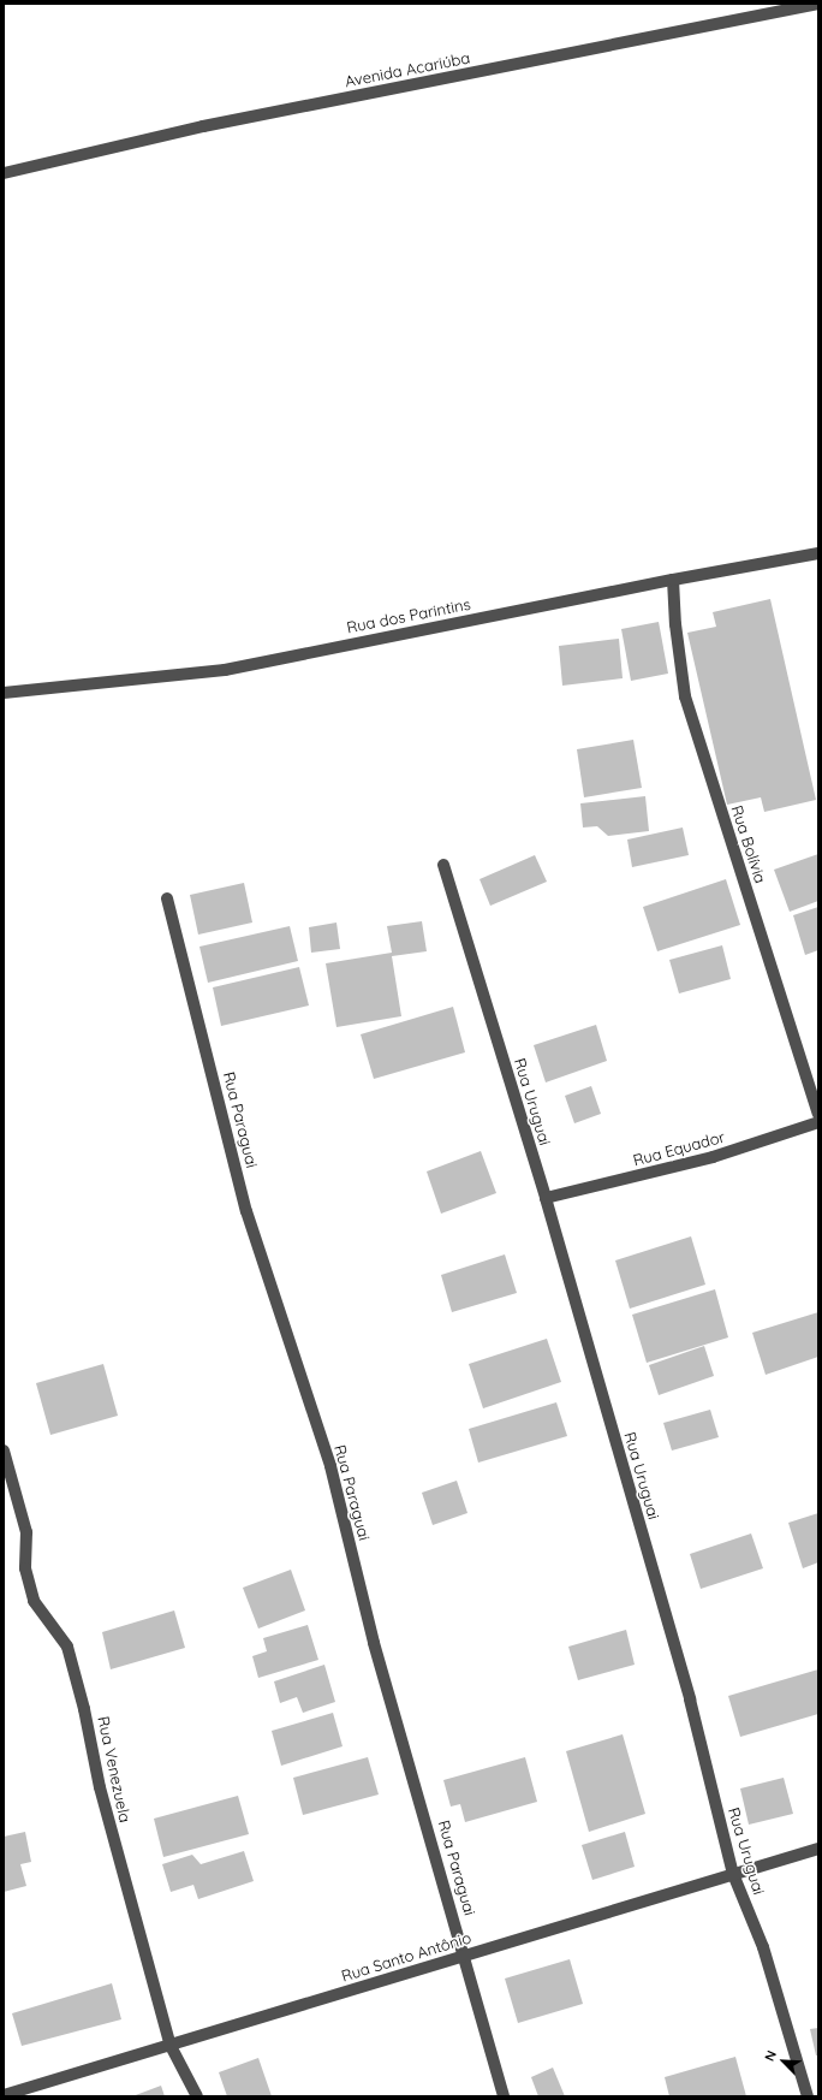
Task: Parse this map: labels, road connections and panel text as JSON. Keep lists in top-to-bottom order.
{
  "streets": {
    "street": [
      "Avenida Acariúba",
      "Rua dos Parintins",
      "Rua Bolívia",
      "Rua Uruguai",
      "Rua Paraguai",
      "Rua Equador",
      "Rua Venezuela",
      "Rua Santo Antônio"
    ]
  },
  "crossings": [
    ["Rua dos Parintins", "Rua Bolívia"],
    ["Rua Uruguai", "Rua Equador"],
    ["Rua Uruguai", "Rua Santo Antônio"],
    ["Rua Paraguai", "Rua Santo Antônio"],
    ["Rua Venezuela", "Rua Santo Antônio"]
  ],
  "north": "top left"
}
